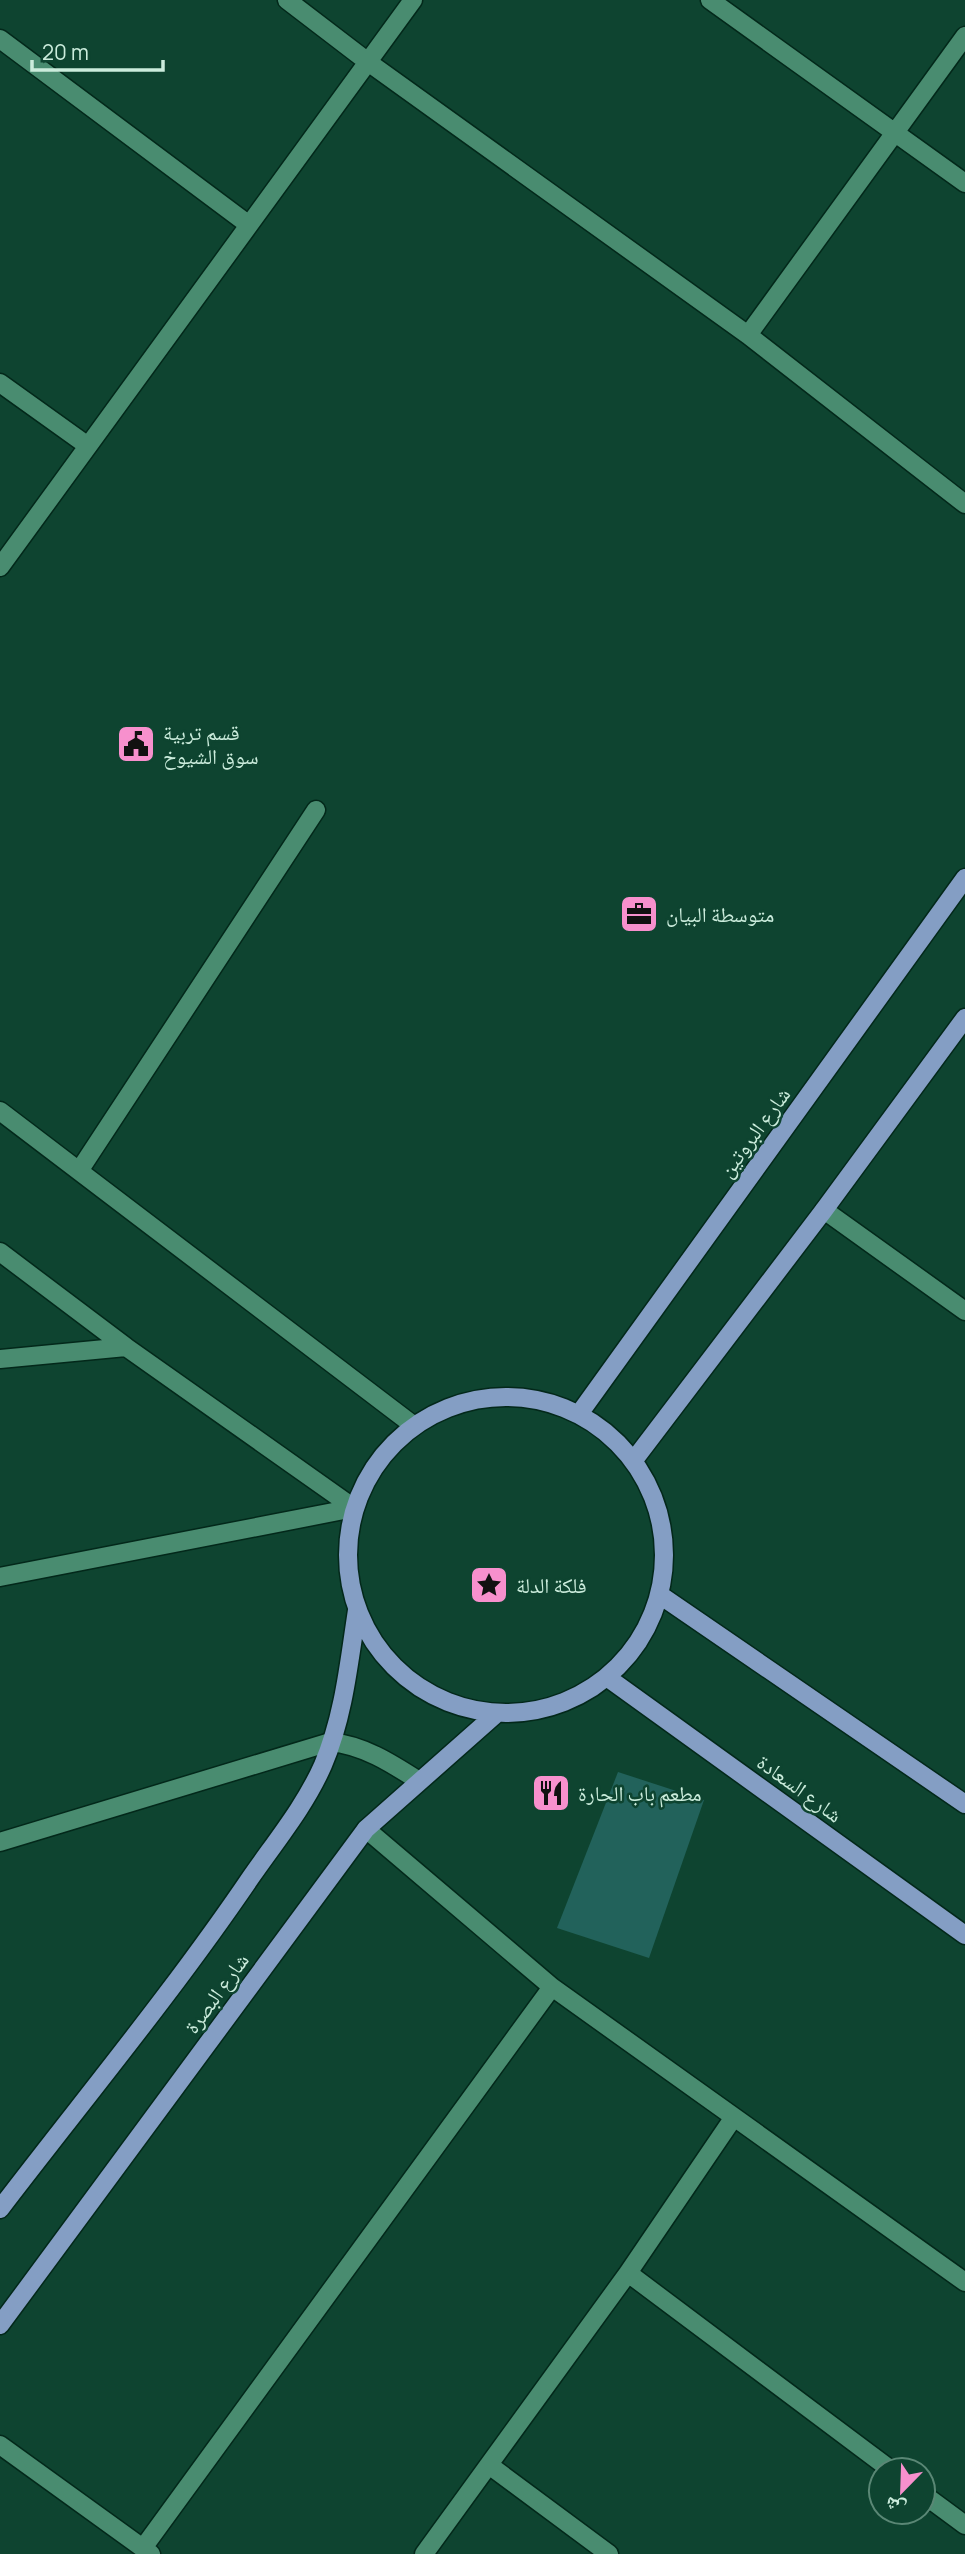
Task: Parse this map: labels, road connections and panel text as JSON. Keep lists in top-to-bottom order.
{
  "streets": {
    "main road": ["شارع البروتين", "شارع السعادة", "شارع البصرة"]
  },
  "places": {
    "public building": ["قسم تربية سوق الشيوخ"],
    "office": ["متوسطة البيان"],
    "place": ["فلكة الدلة"],
    "restaurant": ["مطعم باب الحارة"]
  },
  "scale_bar": "20 m",
  "north": "bottom left"
}
